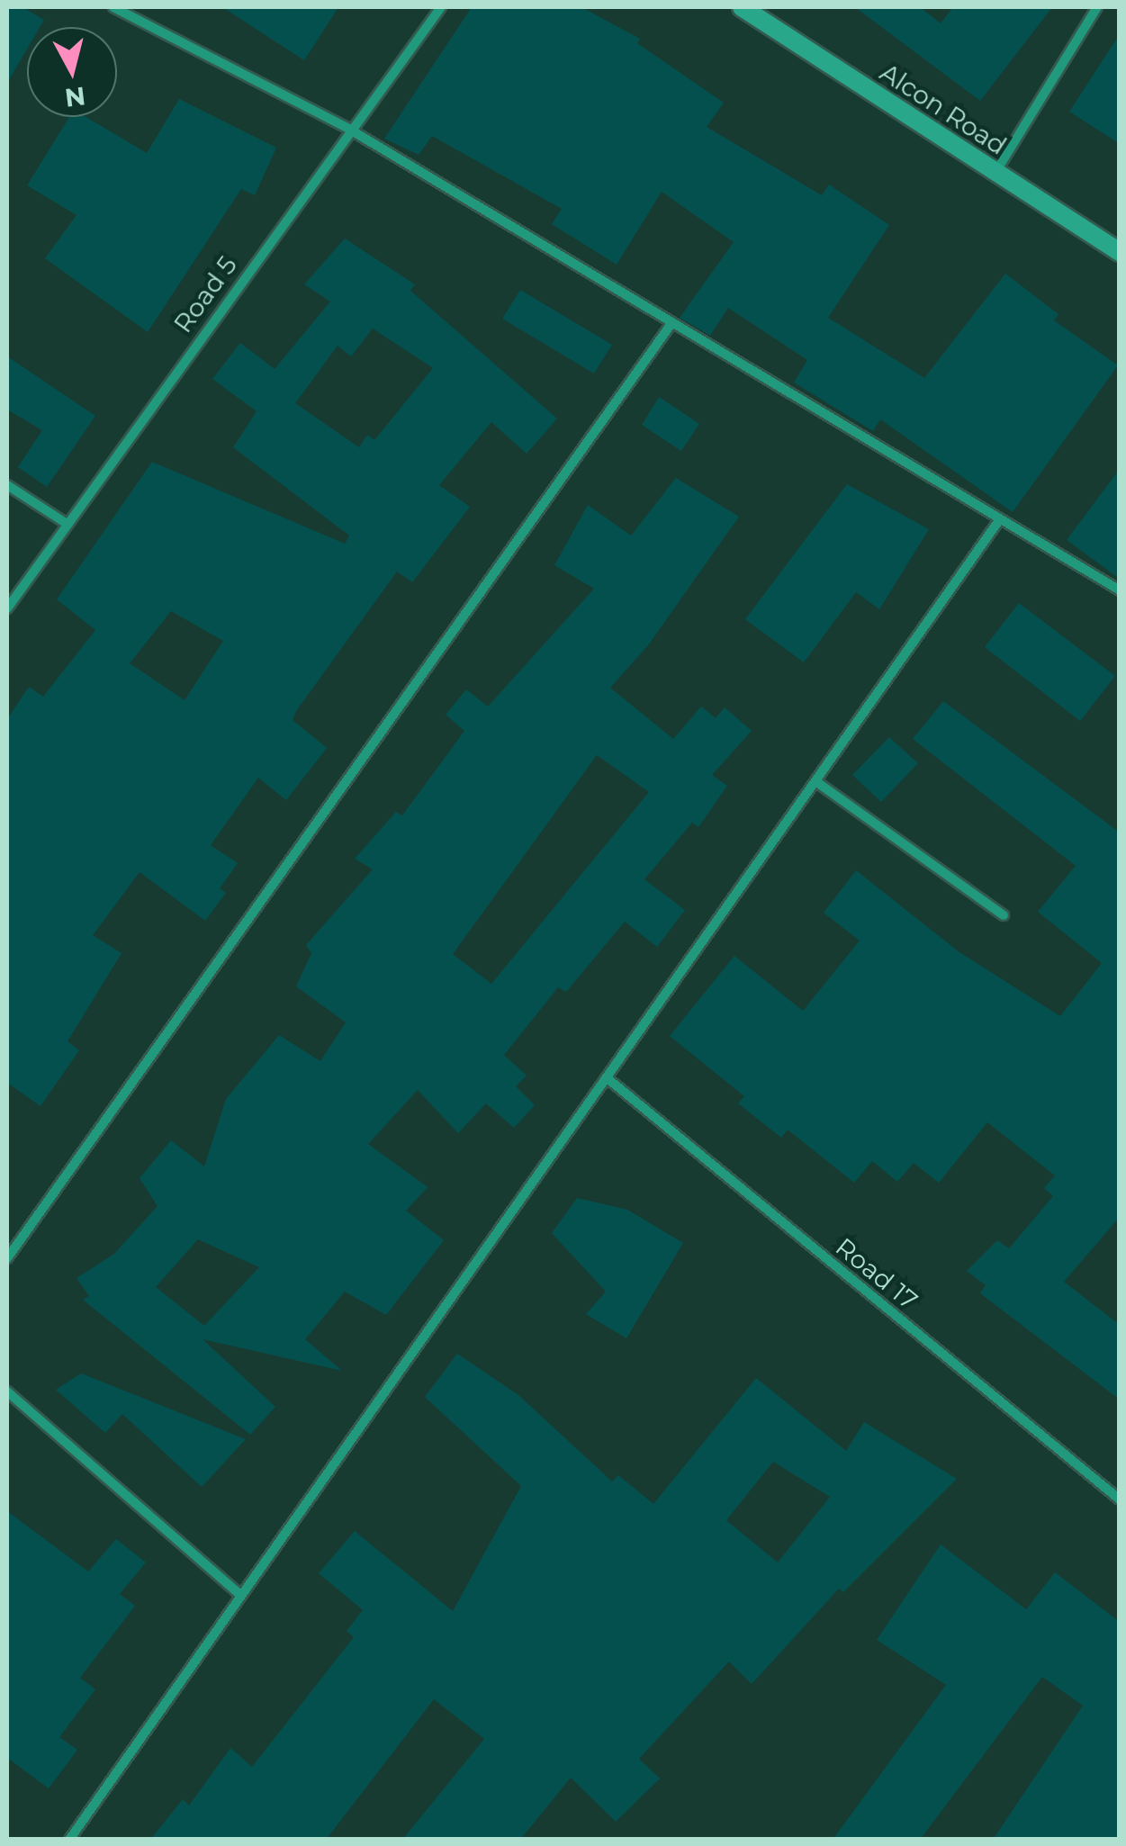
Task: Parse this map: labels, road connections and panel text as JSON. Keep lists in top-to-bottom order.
{
  "streets": {
    "main road": ["Alcon Road"],
    "street": ["Road 5", "Road 17"]
  },
  "north": "bottom"
}
